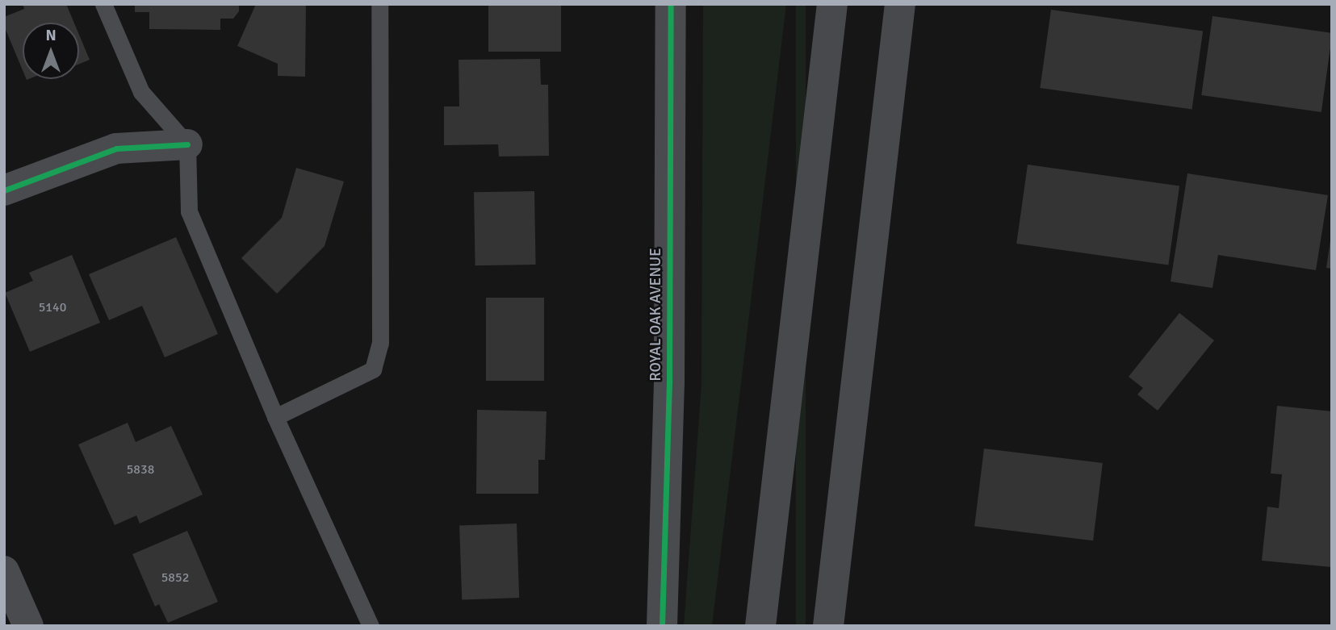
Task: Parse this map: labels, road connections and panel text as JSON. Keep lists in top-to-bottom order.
{
  "streets": {
    "street": ["ROYAL OAK AVENUE"]
  },
  "house_numbers": ["5140", "5838", "5852"],
  "north": "top"
}
